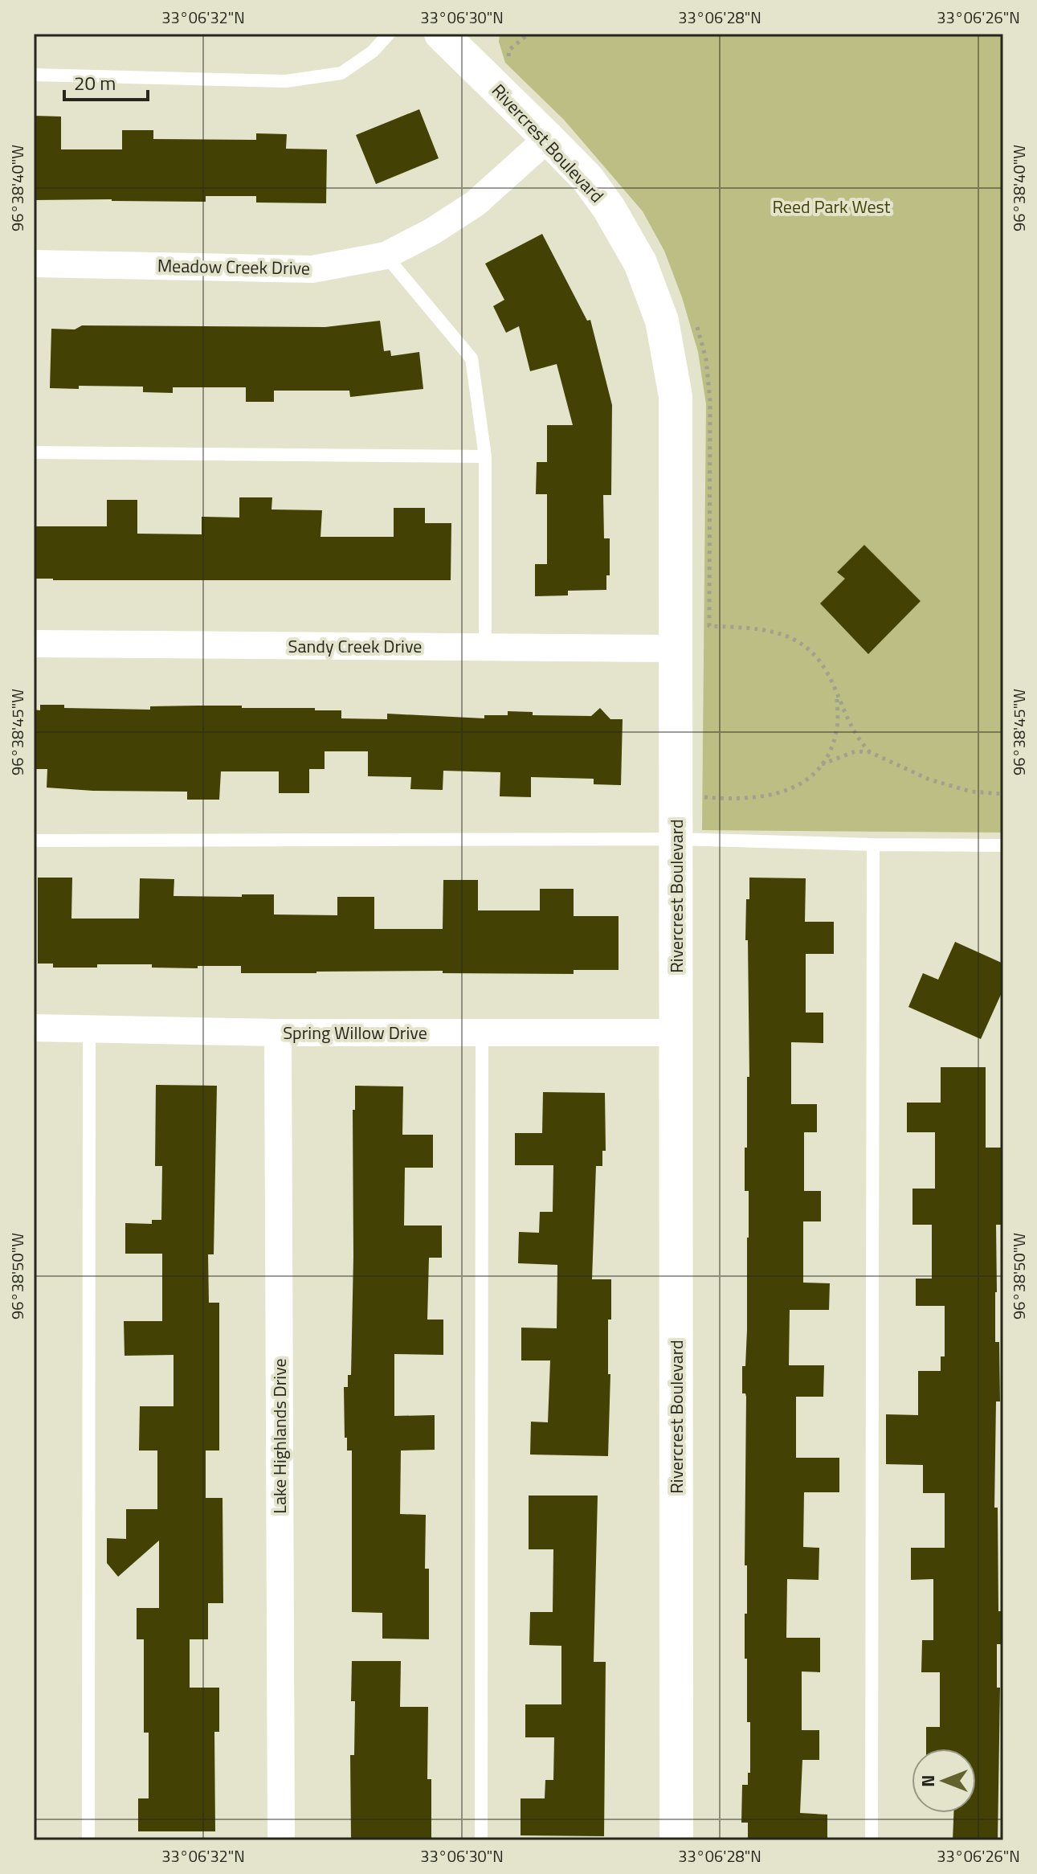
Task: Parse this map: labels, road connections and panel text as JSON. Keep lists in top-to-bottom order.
{
  "streets": {
    "street": [
      "Rivercrest Boulevard",
      "Meadow Creek Drive",
      "Sandy Creek Drive",
      "Spring Willow Drive",
      "Lake Highlands Drive"
    ]
  },
  "crossings": [
    ["Rivercrest Boulevard", "Meadow Creek Drive"],
    ["Rivercrest Boulevard", "Sandy Creek Drive"],
    ["Rivercrest Boulevard", "Spring Willow Drive"],
    ["Spring Willow Drive", "Lake Highlands Drive"]
  ],
  "parks": ["Reed Park West"],
  "scale_bar": "20 m",
  "north": "left",
  "coordinates": [
    "33°06'32\"N",
    "33°06'30\"N",
    "33°06'28\"N",
    "33°06'26\"N",
    "96°38'40\"W",
    "96°38'45\"W",
    "96°38'50\"W"
  ]
}
